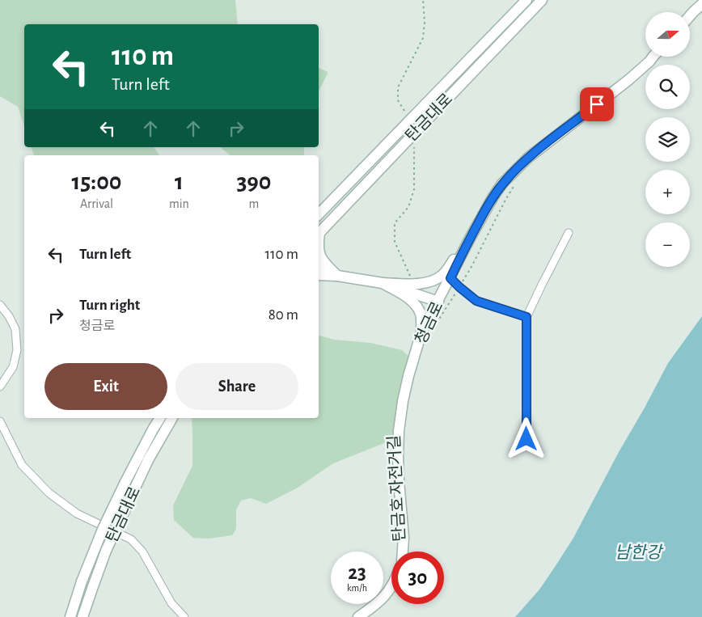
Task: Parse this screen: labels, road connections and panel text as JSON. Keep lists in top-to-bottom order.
{
  "streets": {
    "main road": ["탄금대로", "청금로"]
  },
  "water": ["남한강"],
  "north": "right",
  "page": {
    "map_buttons": ["+", "−"],
    "turn": ["110 m", "Turn left"],
    "eta": [
      "15:00",
      "Arrival",
      "1",
      "min",
      "390",
      "m"
    ],
    "list": [
      {
        "name": "Turn left",
        "value": "110 m"
      },
      {
        "name": "Turn right",
        "note": "청금로",
        "value": "80 m"
      }
    ],
    "buttons": ["Exit", "Share"],
    "speed": "23 km/h",
    "limit": "30"
  }
}
